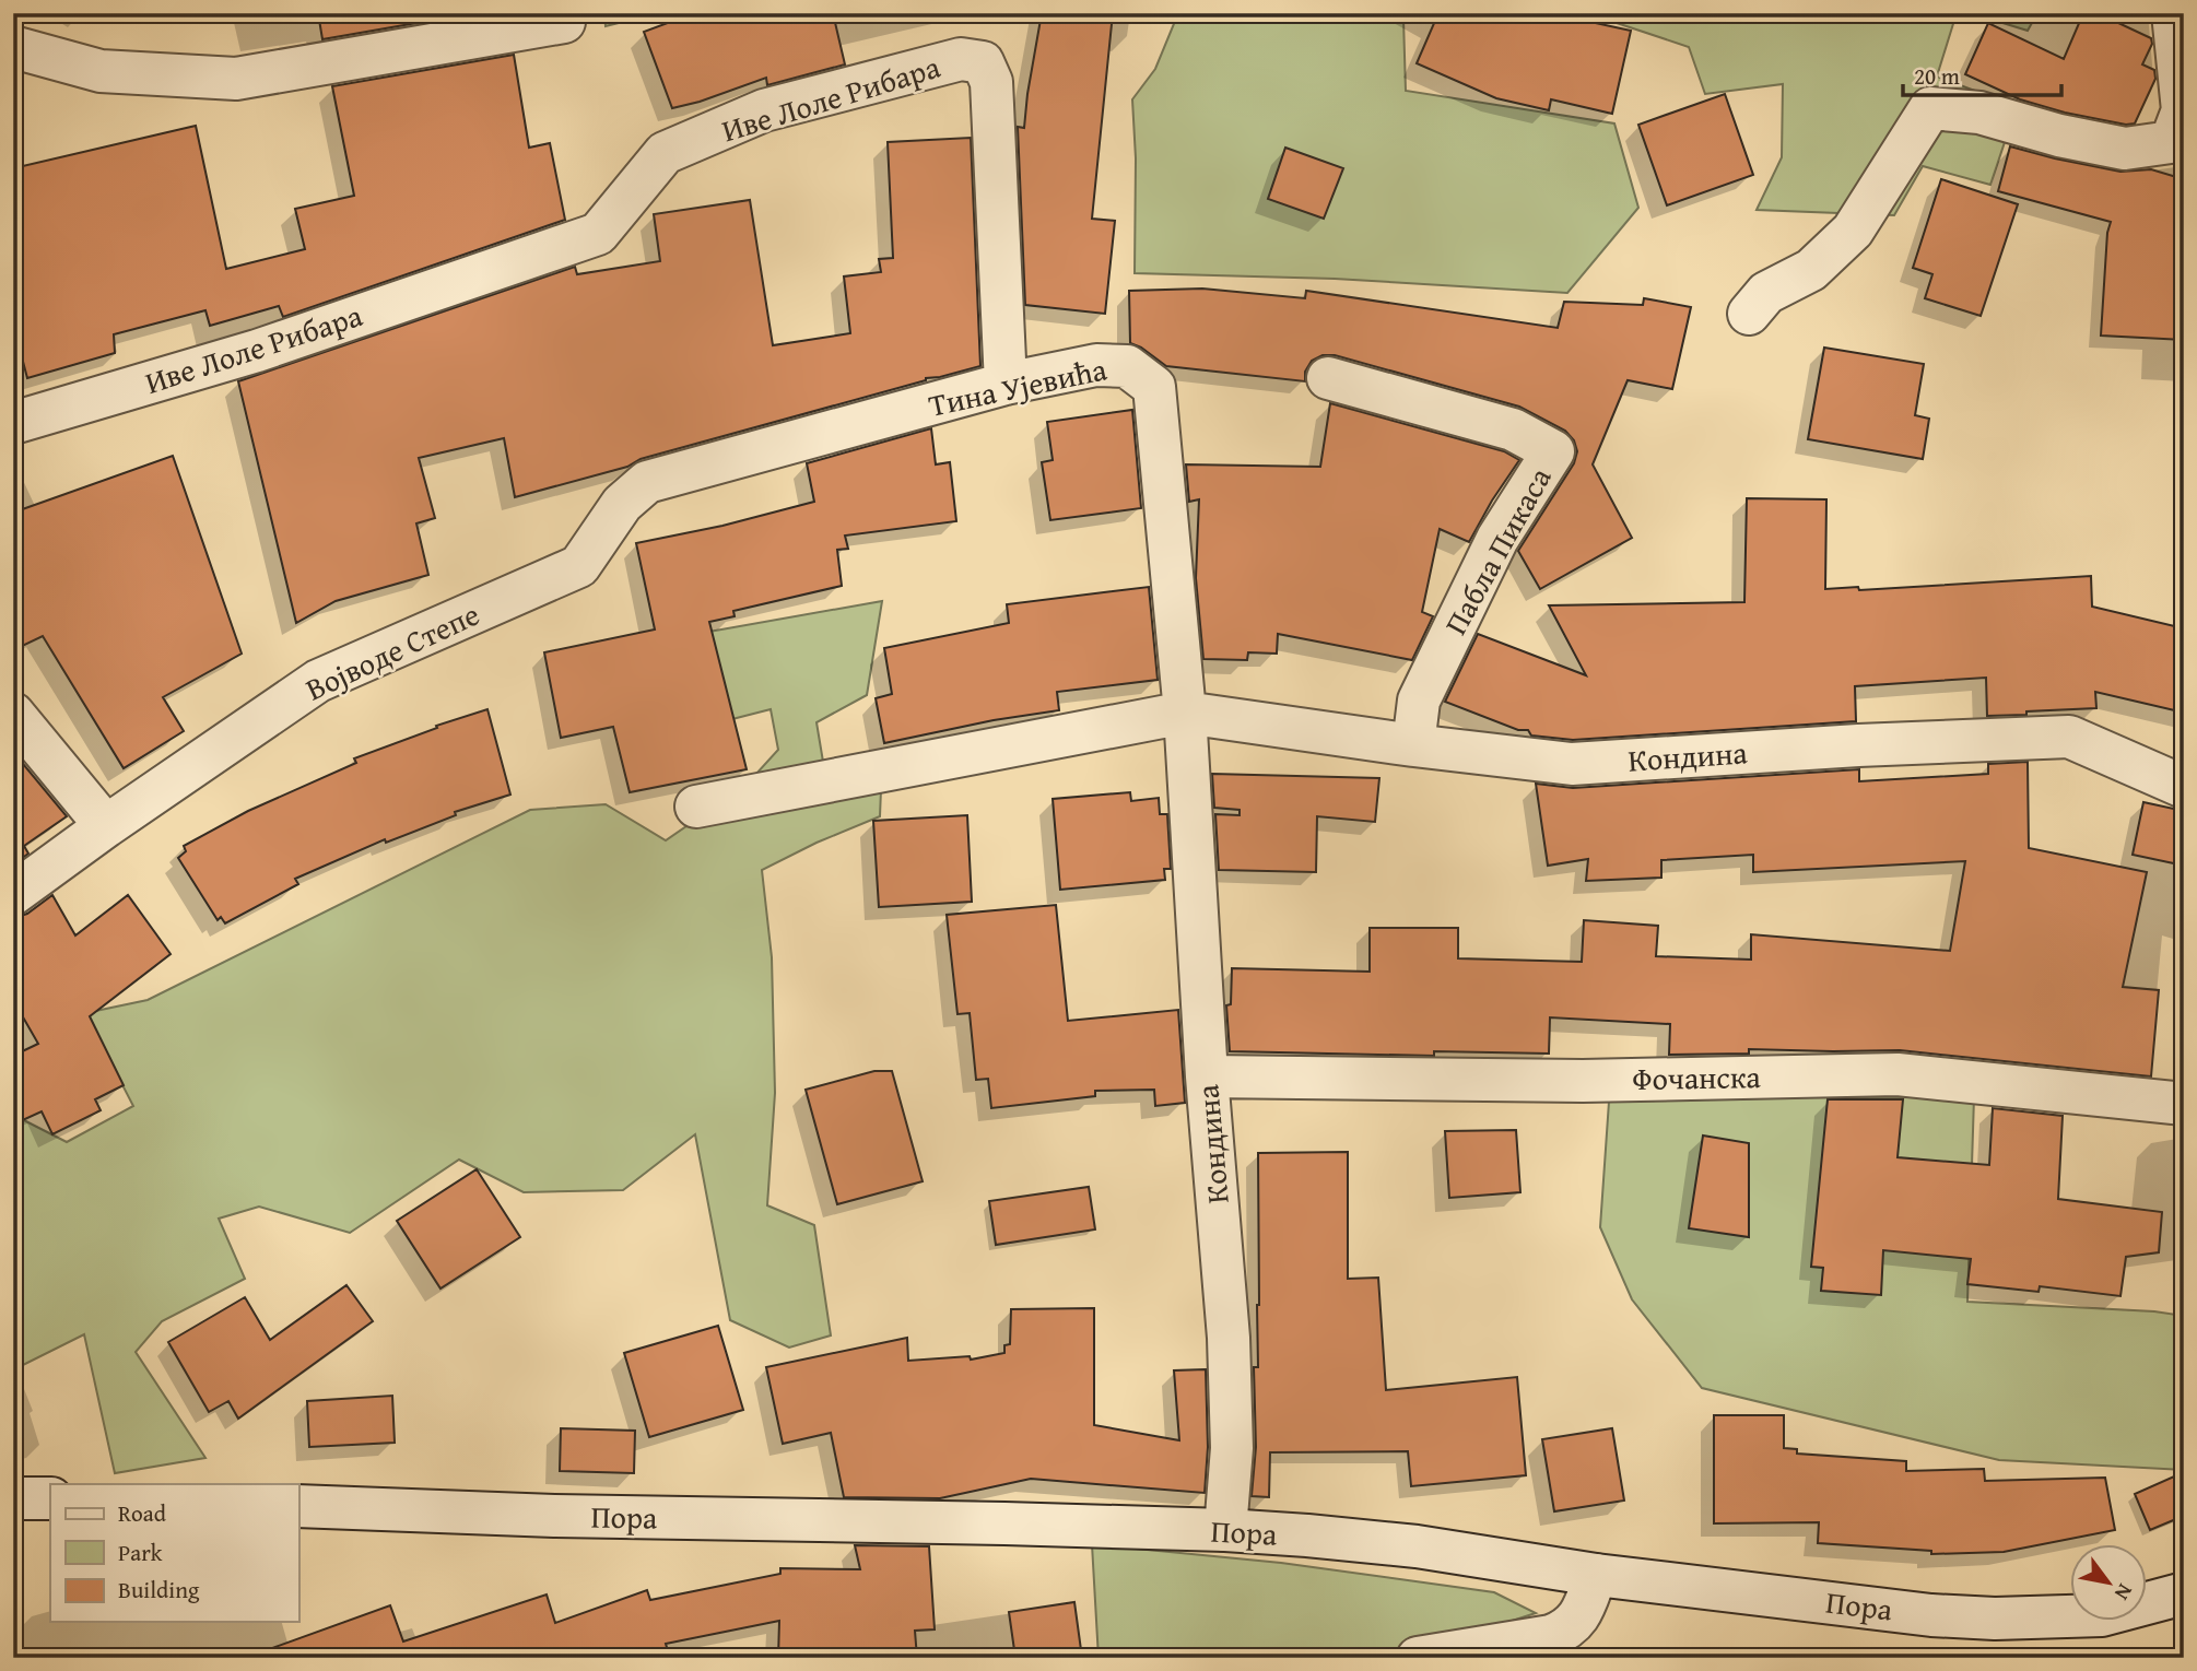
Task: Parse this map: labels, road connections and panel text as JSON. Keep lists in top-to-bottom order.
{
  "streets": {
    "street": [
      "Иве Лоле Рибара",
      "Тина Ујевића",
      "Пабла Пикаса",
      "Војводе Степе",
      "Кондина",
      "Фочанска",
      "Пора"
    ]
  },
  "crossings": [
    ["Иве Лоле Рибара", "Тина Ујевића"],
    ["Тина Ујевића", "Војводе Степе"],
    ["Тина Ујевића", "Кондина"],
    ["Пабла Пикаса", "Кондина"],
    ["Кондина", "Фочанска"],
    ["Кондина", "Пора"]
  ],
  "legend": ["Road", "Park", "Building"],
  "scale_bar": "20 m",
  "north": "bottom right"
}
